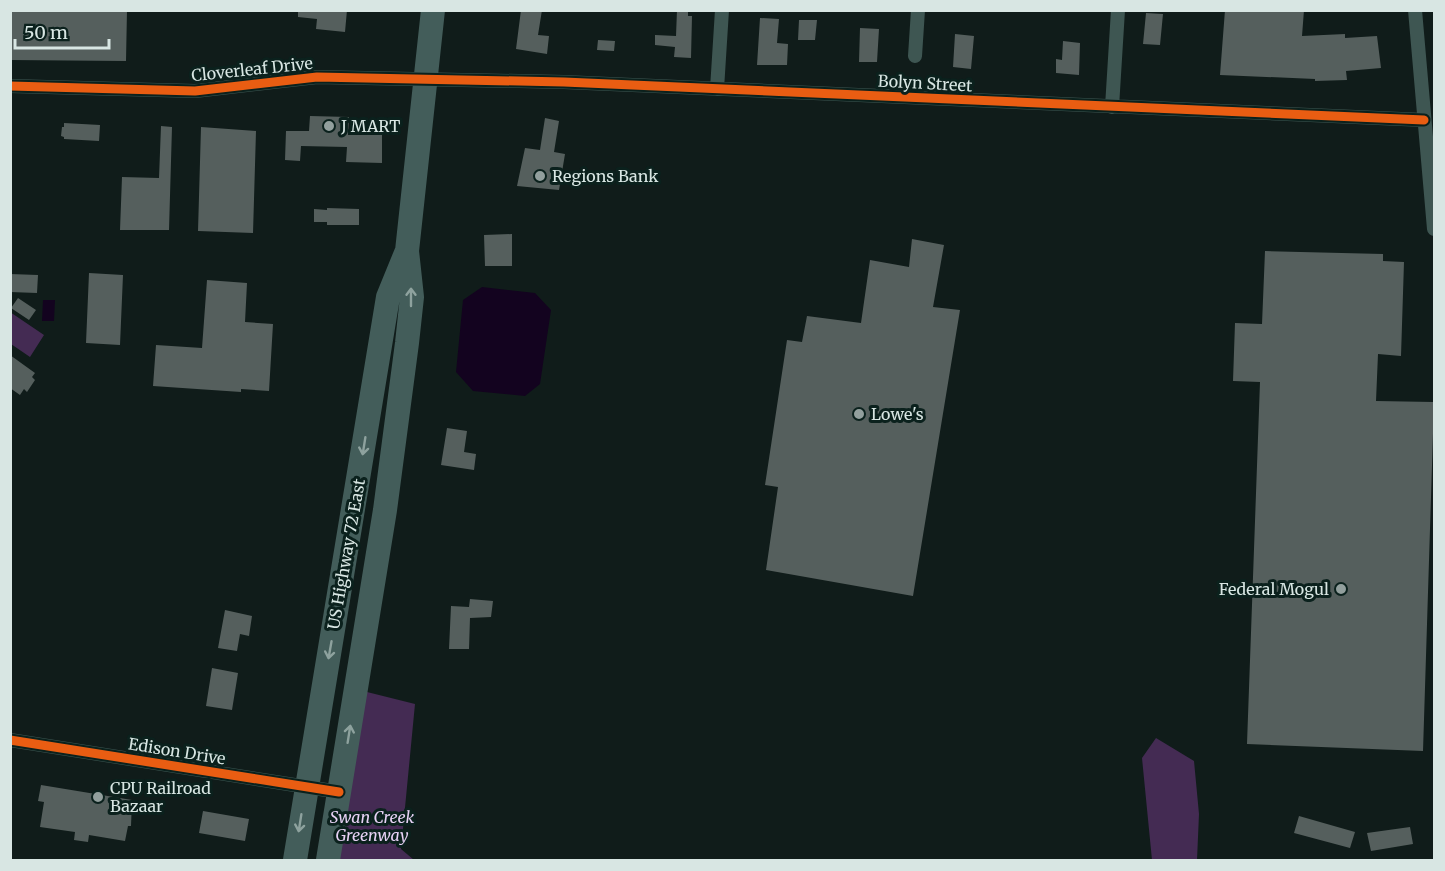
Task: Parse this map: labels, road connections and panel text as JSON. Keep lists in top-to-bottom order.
{
  "streets": {
    "highway": ["US Highway 72 East"],
    "street": ["Cloverleaf Drive", "Bolyn Street", "Edison Drive"]
  },
  "crossings": [
    ["Cloverleaf Drive", "Bolyn Street"],
    ["Cloverleaf Drive", "US Highway 72 East"],
    ["Bolyn Street", "US Highway 72 East"],
    ["US Highway 72 East", "Edison Drive"]
  ],
  "parks": ["Swan Creek Greenway"],
  "places": [
    "J MART",
    "Regions Bank",
    "Lowe's",
    "Federal Mogul",
    "CPU Railroad Bazaar"
  ],
  "scale_bar": "50 m"
}
